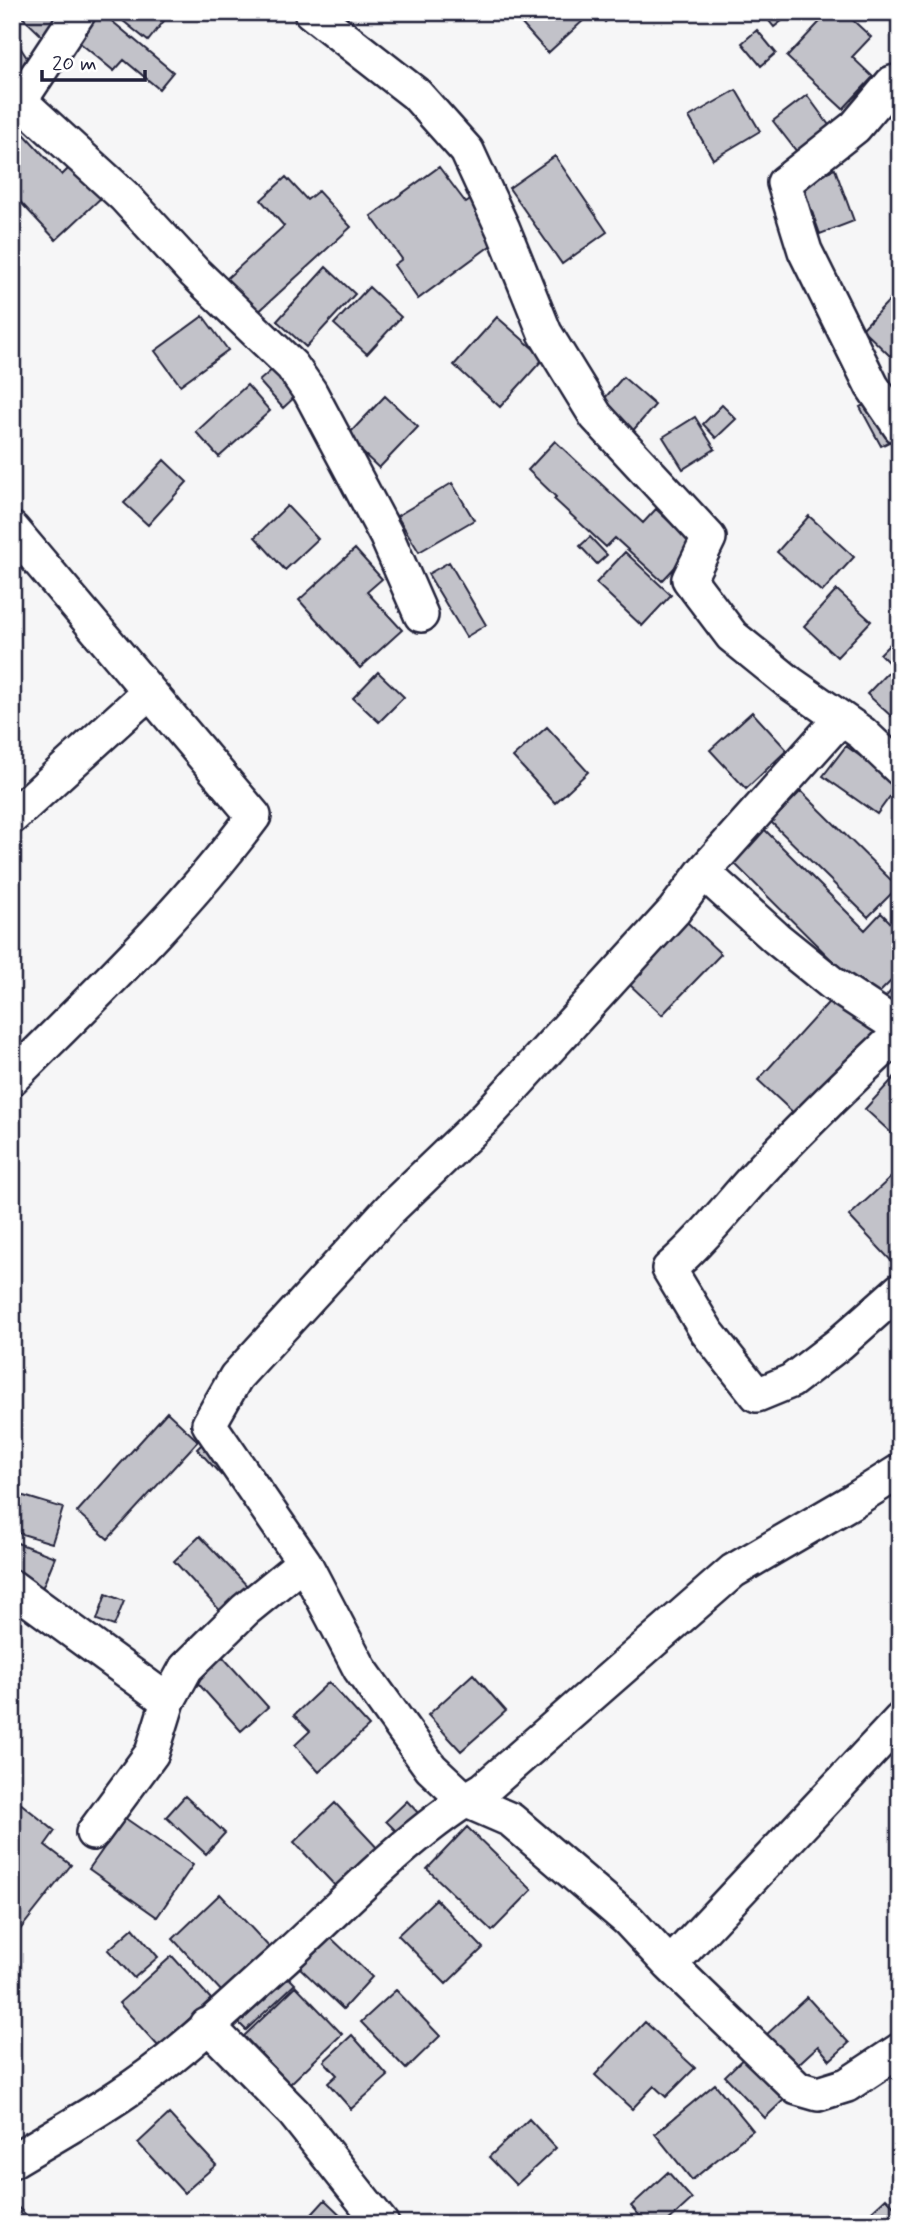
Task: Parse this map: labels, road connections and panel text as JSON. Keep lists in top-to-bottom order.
{
  "scale_bar": "20 m"
}
